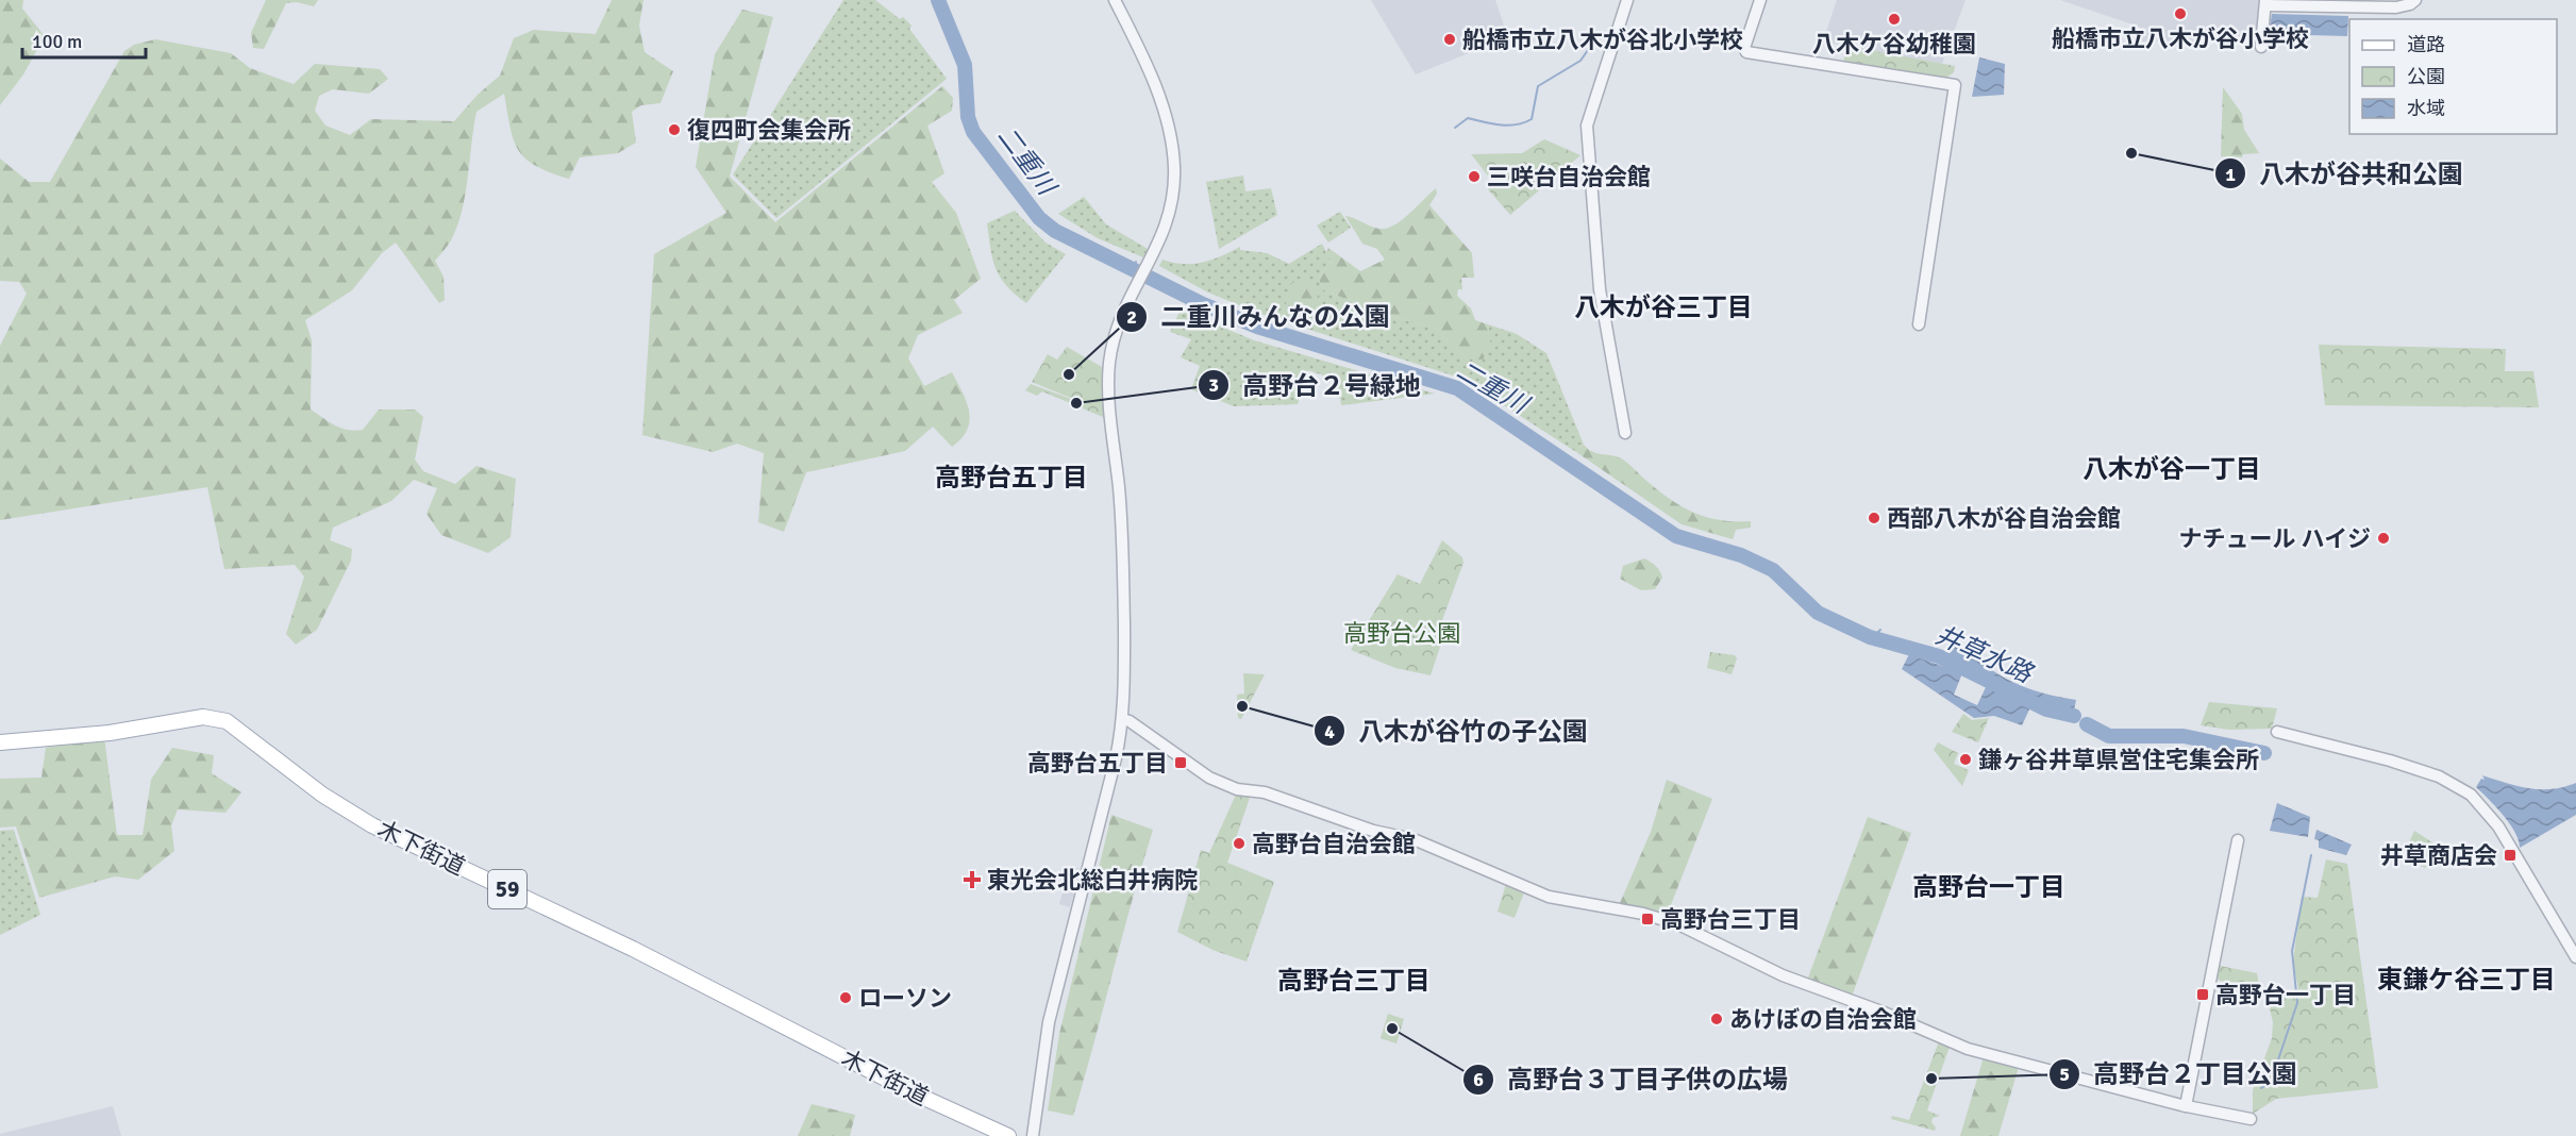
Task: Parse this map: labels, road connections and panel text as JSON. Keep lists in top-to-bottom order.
{
  "streets": {
    "main road": ["木下街道", "59"]
  },
  "districts": [
    "八木が谷三丁目",
    "八木が谷一丁目",
    "高野台五丁目",
    "高野台一丁目",
    "東鎌ケ谷三丁目",
    "高野台三丁目"
  ],
  "water": ["二重川", "井草水路"],
  "parks": ["高野台公園"],
  "places": {
    "other": [
      "船橋市立八木が谷小学校",
      "八木ケ谷幼稚園",
      "船橋市立八木が谷北小学校",
      "復四町会集会所",
      "八木が谷共和公園",
      "三咲台自治会館",
      "二重川みんなの公園",
      "高野台２号緑地",
      "西部八木が谷自治会館",
      "ナチュール ハイジ",
      "八木が谷竹の子公園",
      "鎌ヶ谷井草県営住宅集会所",
      "高野台自治会館",
      "ローソン",
      "あけぼの自治会館",
      "高野台３丁目子供の広場",
      "高野台２丁目公園"
    ],
    "transit": [
      "高野台五丁目",
      "井草商店会",
      "高野台三丁目",
      "高野台一丁目"
    ],
    "health": ["東光会北総白井病院"]
  },
  "legend": ["道路", "公園", "水域"],
  "scale_bar": "100 m"
}
